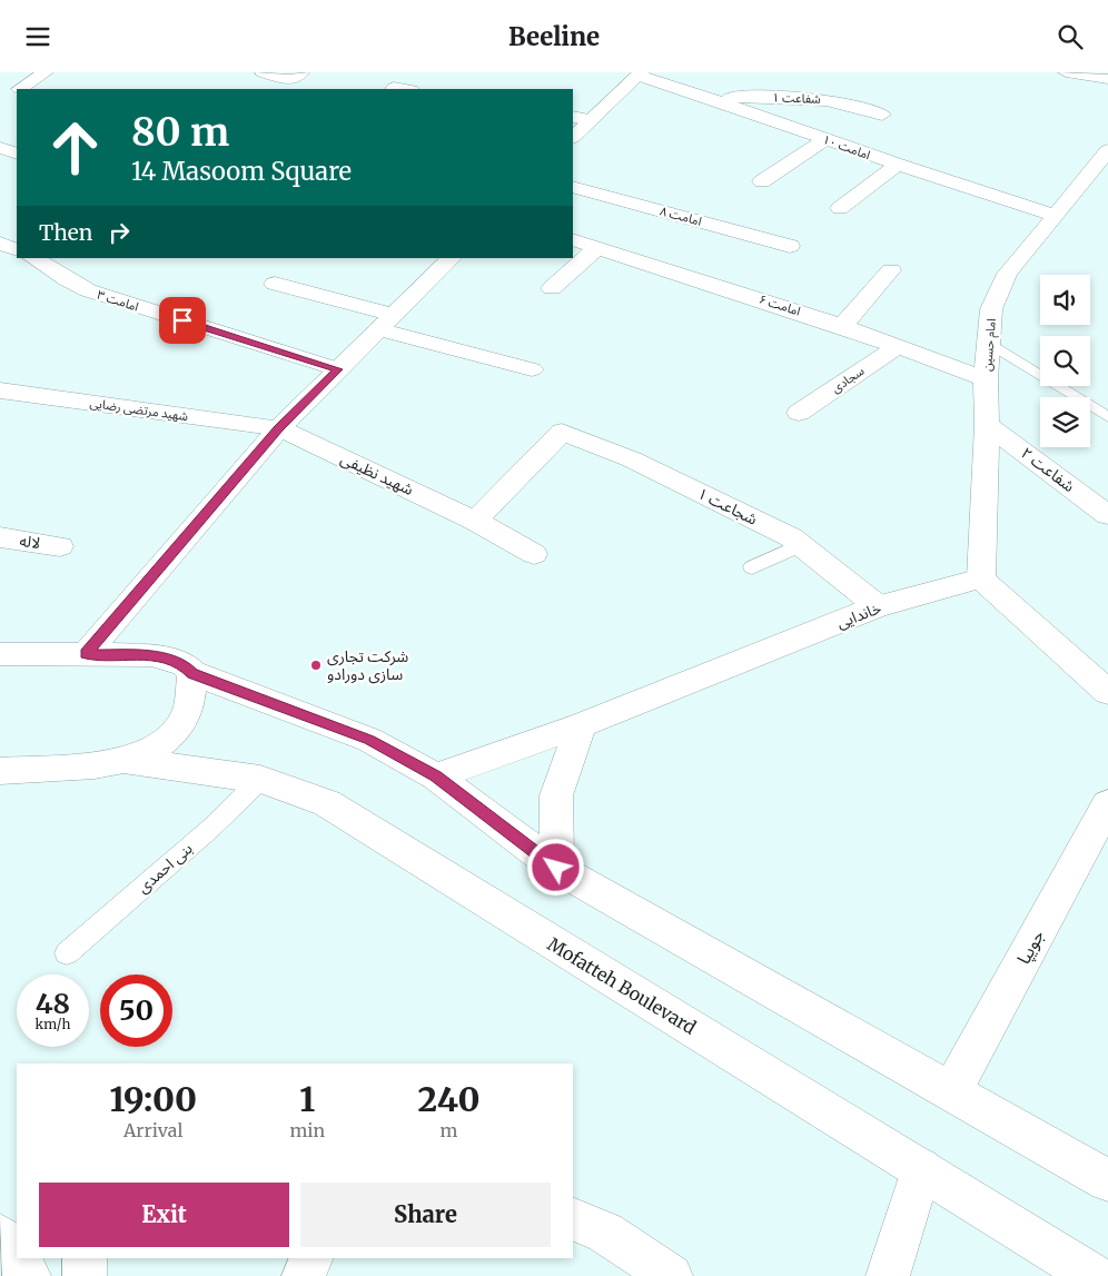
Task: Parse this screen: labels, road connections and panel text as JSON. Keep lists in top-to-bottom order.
{
  "streets": {
    "street": [
      "شفاعت ۱",
      "امامت ۱۰",
      "امامت ۸",
      "امامت ۳",
      "امامت ۶",
      "امام حسین",
      "سجادی",
      "شهید مرتضی رضایی",
      "شفاعت ۲",
      "شهید نظیفی",
      "شجاعت ۱",
      "لاله",
      "خاندایی",
      "جویپا",
      "Mofatteh Boulevard"
    ],
    "lane": ["بنی احمدی"]
  },
  "crossings": [
    ["شفاعت ۱", "امامت ۱۰"],
    ["امامت ۱۰", "امام حسین"],
    ["امامت ۶", "امام حسین"],
    ["امامت ۶", "سجادی"],
    ["امام حسین", "شفاعت ۲"],
    ["امام حسین", "خاندایی"],
    ["شهید مرتضی رضایی", "شهید نظیفی"],
    ["شهید نظیفی", "شجاعت ۱"],
    ["شجاعت ۱", "خاندایی"],
    ["بنی احمدی", "Mofatteh Boulevard"]
  ],
  "places": ["شرکت تجاری سازی دورادو"],
  "page": {
    "header": "Beeline",
    "turn": ["80 m", "14 Masoom Square"],
    "then": "Then",
    "speed": "48 km/h",
    "limit": "50",
    "eta": [
      "19:00",
      "Arrival",
      "1",
      "min",
      "240",
      "m"
    ],
    "buttons": ["Exit", "Share"]
  }
}
